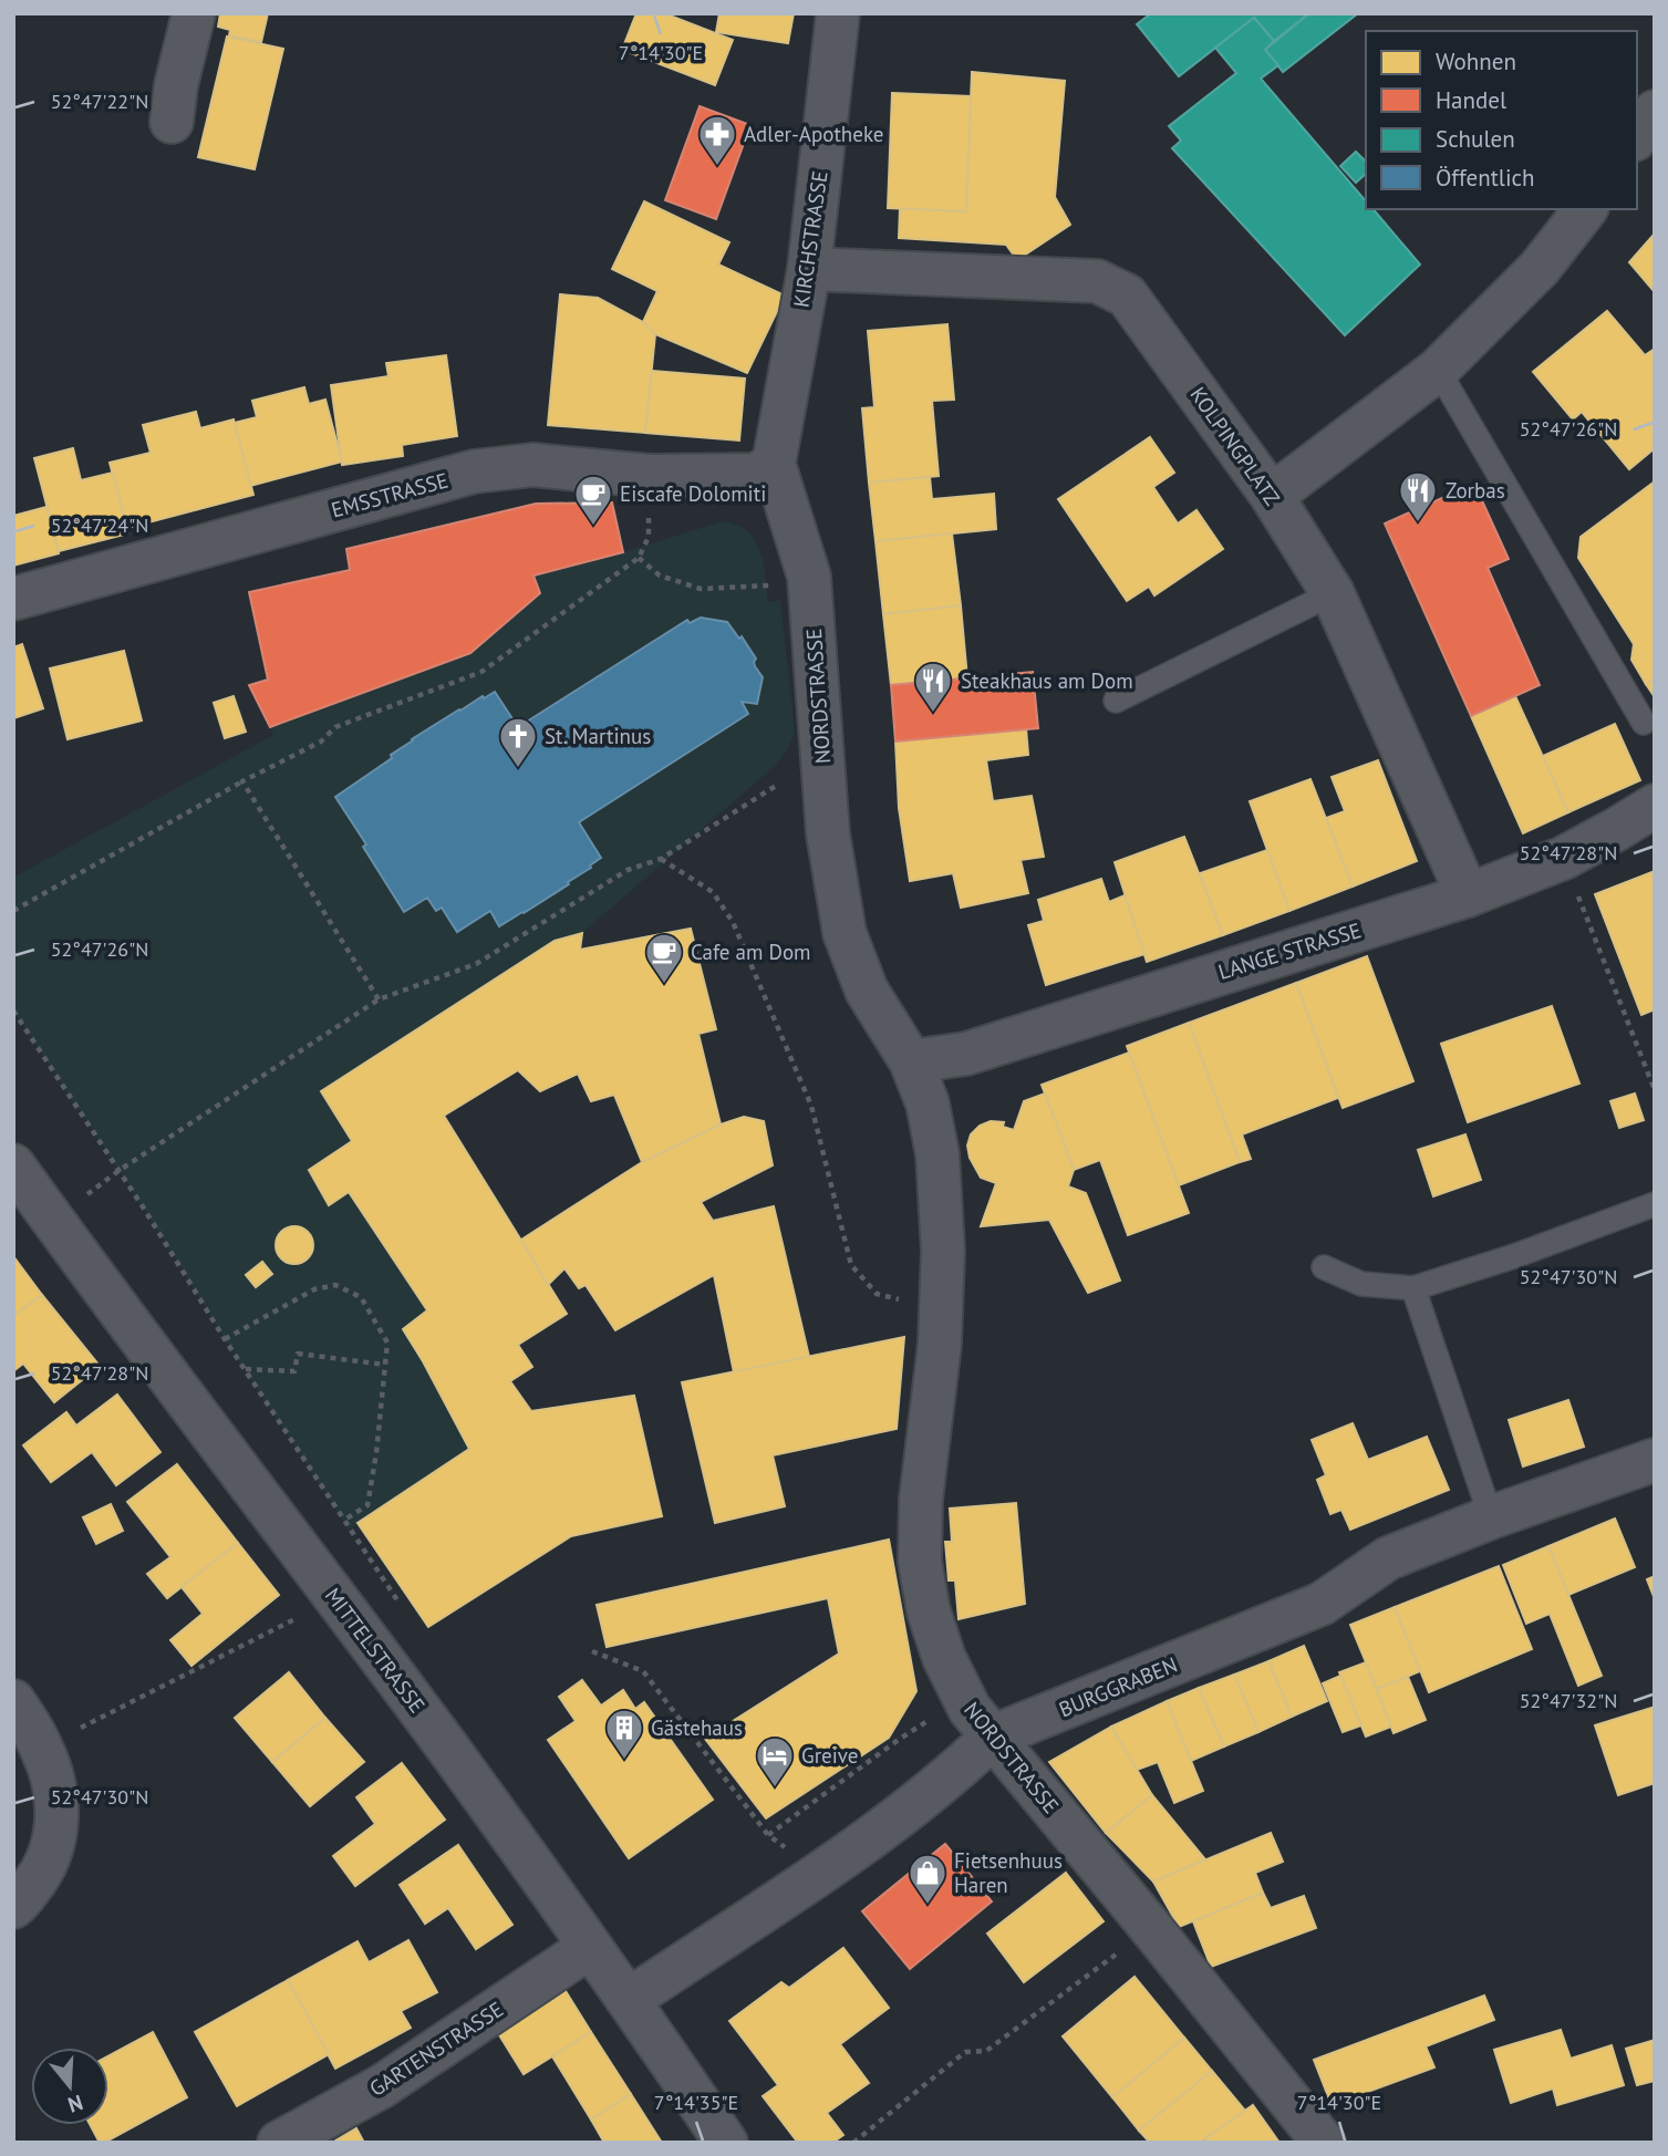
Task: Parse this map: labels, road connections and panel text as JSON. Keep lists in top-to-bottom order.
{
  "streets": {
    "street": [
      "KIRCHSTRASSE",
      "KOLPINGPLATZ",
      "EMSSTRASSE",
      "NORDSTRASSE",
      "LANGE STRASSE",
      "MITTELSTRASSE",
      "BURGGRABEN",
      "GARTENSTRASSE"
    ]
  },
  "crossings": [
    ["KIRCHSTRASSE", "KOLPINGPLATZ"],
    ["KIRCHSTRASSE", "EMSSTRASSE"],
    ["KIRCHSTRASSE", "NORDSTRASSE"],
    ["KOLPINGPLATZ", "LANGE STRASSE"],
    ["EMSSTRASSE", "NORDSTRASSE"],
    ["NORDSTRASSE", "LANGE STRASSE"],
    ["NORDSTRASSE", "BURGGRABEN"],
    ["MITTELSTRASSE", "BURGGRABEN"],
    ["MITTELSTRASSE", "GARTENSTRASSE"]
  ],
  "places": {
    "pharmacy": ["Adler-Apotheke"],
    "restaurant": ["Zorbas", "Steakhaus am Dom"],
    "cafe": ["Eiscafe Dolomiti", "Cafe am Dom"],
    "church": ["St. Martinus"],
    "building": ["Gästehaus"],
    "hotel": ["Greive"],
    "shop": ["Fietsenhuus Haren"]
  },
  "legend": [
    "Wohnen",
    "Handel",
    "Schulen",
    "Öffentlich"
  ],
  "north": "bottom",
  "coordinates": [
    "7°14'30\"E",
    "52°47'22\"N",
    "52°47'26\"N",
    "52°47'24\"N",
    "52°47'28\"N",
    "52°47'30\"N",
    "52°47'32\"N",
    "7°14'35\"E"
  ]
}
